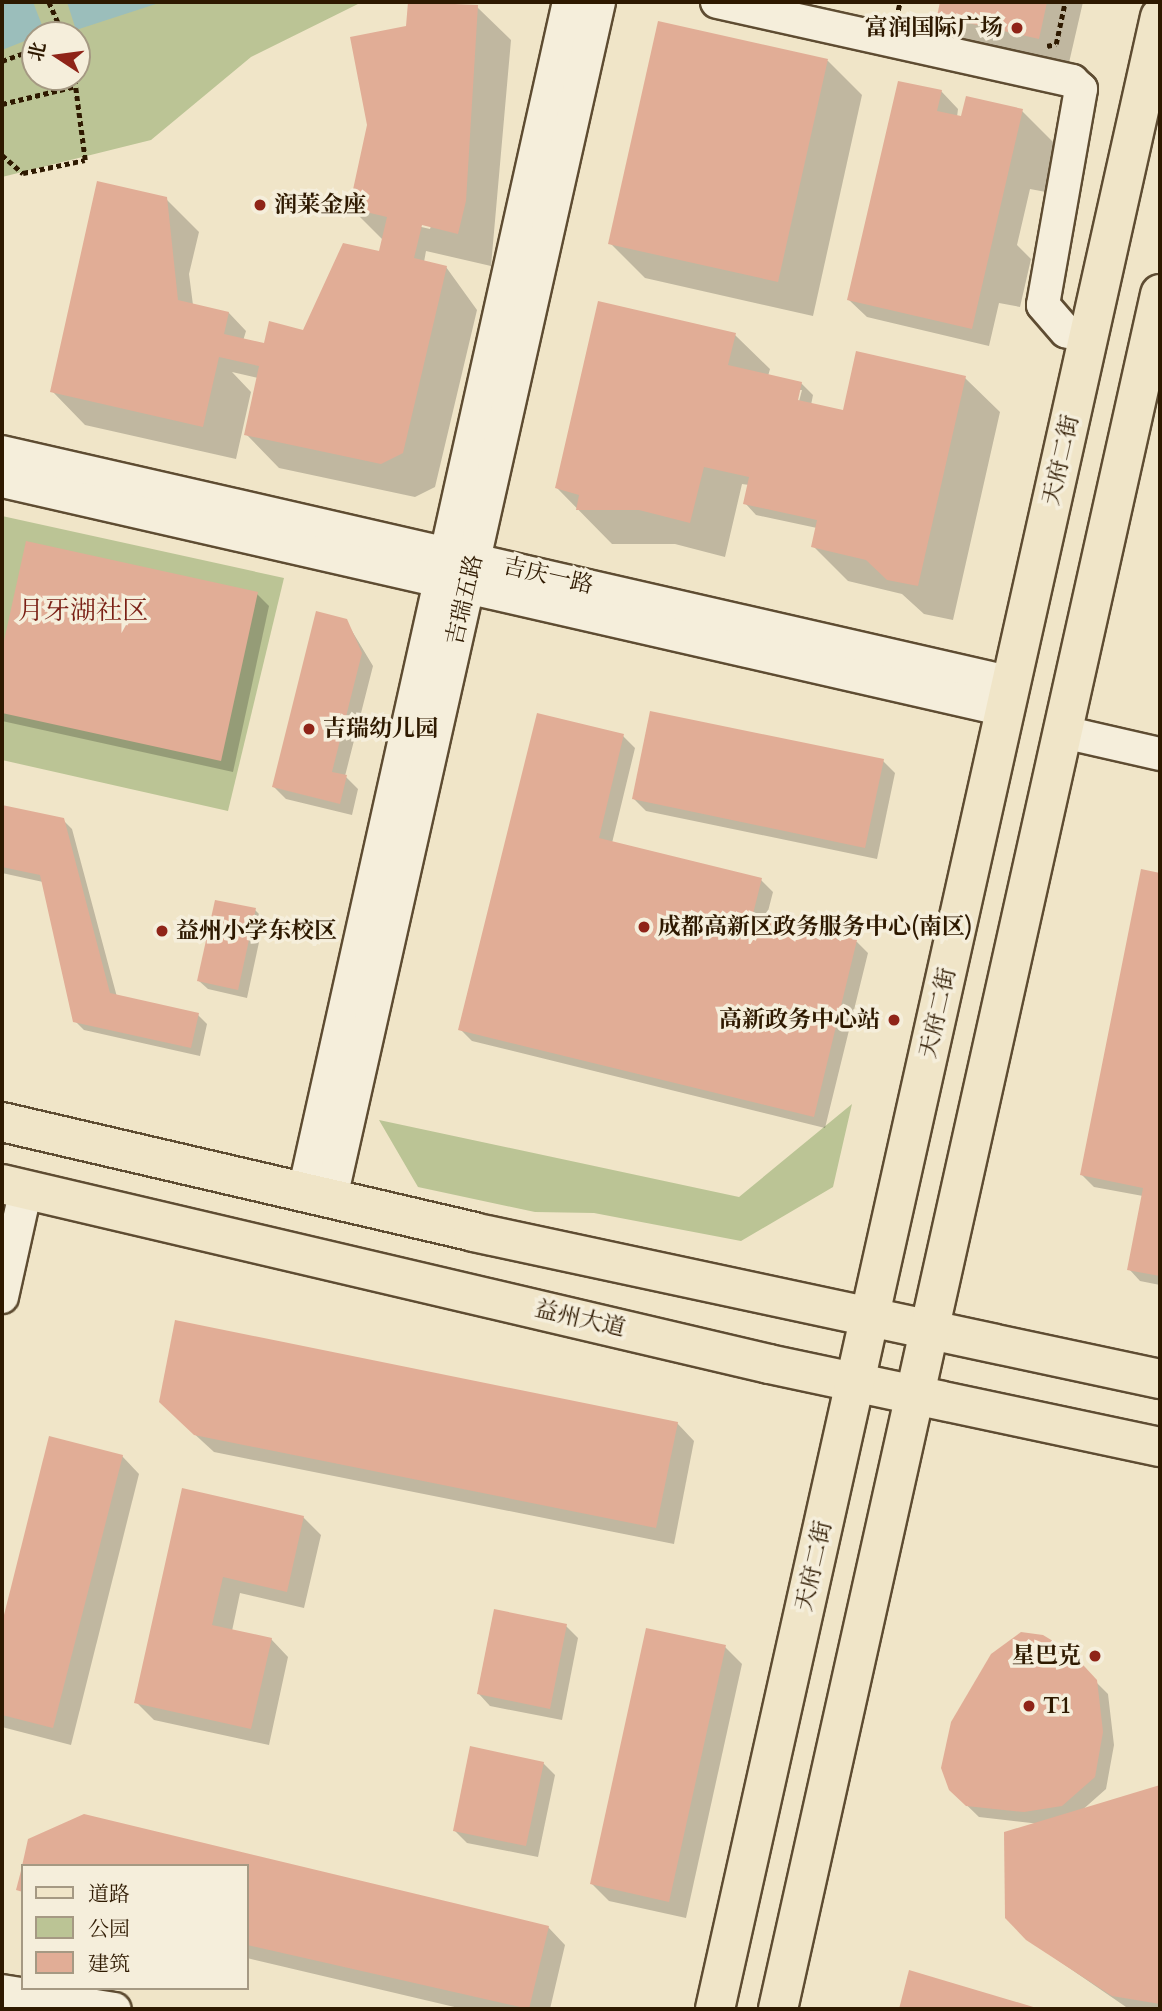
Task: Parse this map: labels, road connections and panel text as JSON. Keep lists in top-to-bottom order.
{
  "streets": {
    "main road": ["天府二街", "益州大道"],
    "street": ["吉庆一路", "吉瑞五路"]
  },
  "crossings": [
    ["天府二街", "吉庆一路"],
    ["天府二街", "益州大道"],
    ["吉庆一路", "吉瑞五路"]
  ],
  "districts": ["月牙湖社区"],
  "places": [
    "富润国际广场",
    "润莱金座",
    "吉瑞幼儿园",
    "成都高新区政务服务中心(南区)",
    "益州小学东校区",
    "高新政务中心站",
    "星巴克",
    "T1"
  ],
  "legend": ["道路", "公园", "建筑"],
  "north": "left"
}
